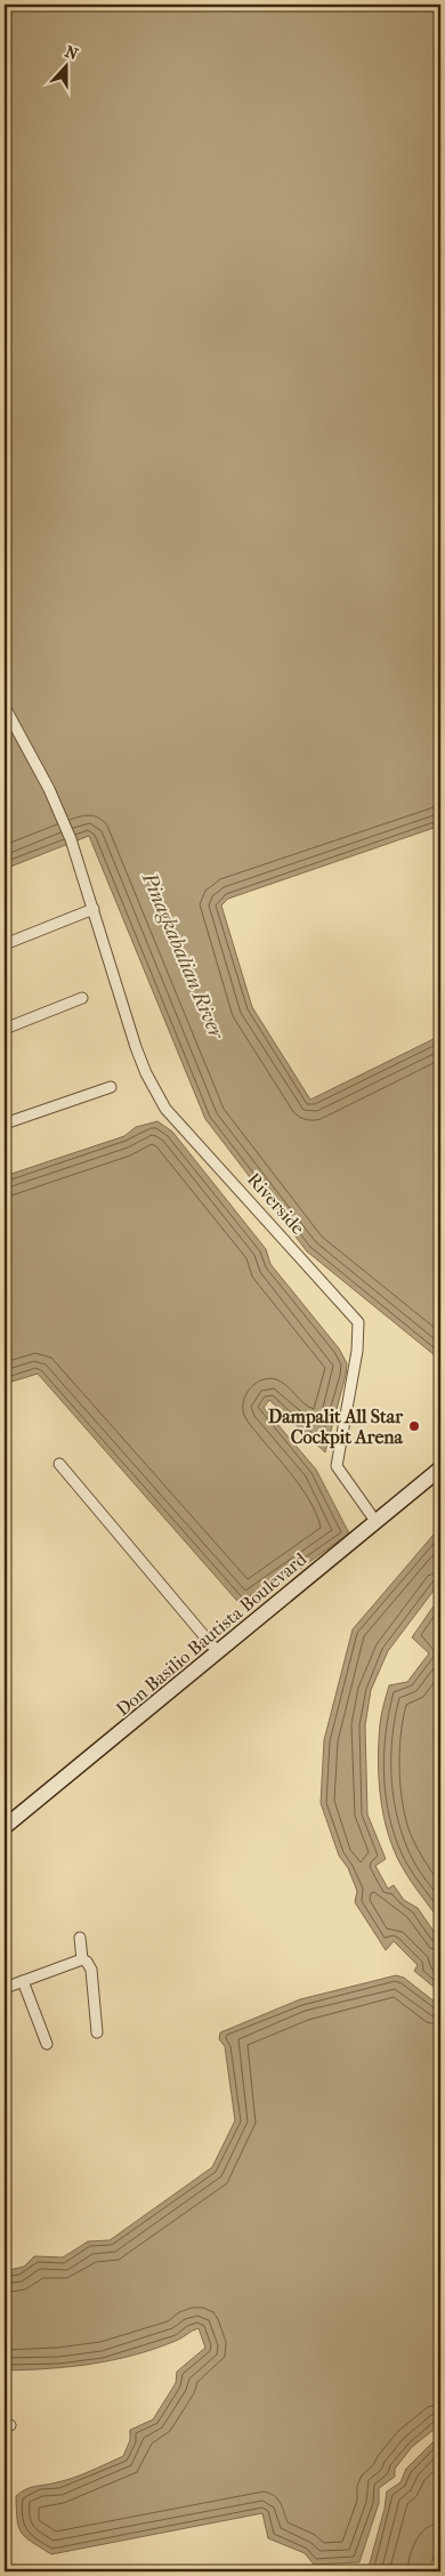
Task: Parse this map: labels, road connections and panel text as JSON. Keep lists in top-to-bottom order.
{
  "streets": {
    "main road": ["Don Basilio Bautista Boulevard"],
    "street": ["Riverside"]
  },
  "crossings": [
    ["Riverside", "Don Basilio Bautista Boulevard"]
  ],
  "water": ["Pinagkabalian River"],
  "places": ["Dampalit All Star Cockpit Arena"],
  "north": "top"
}
